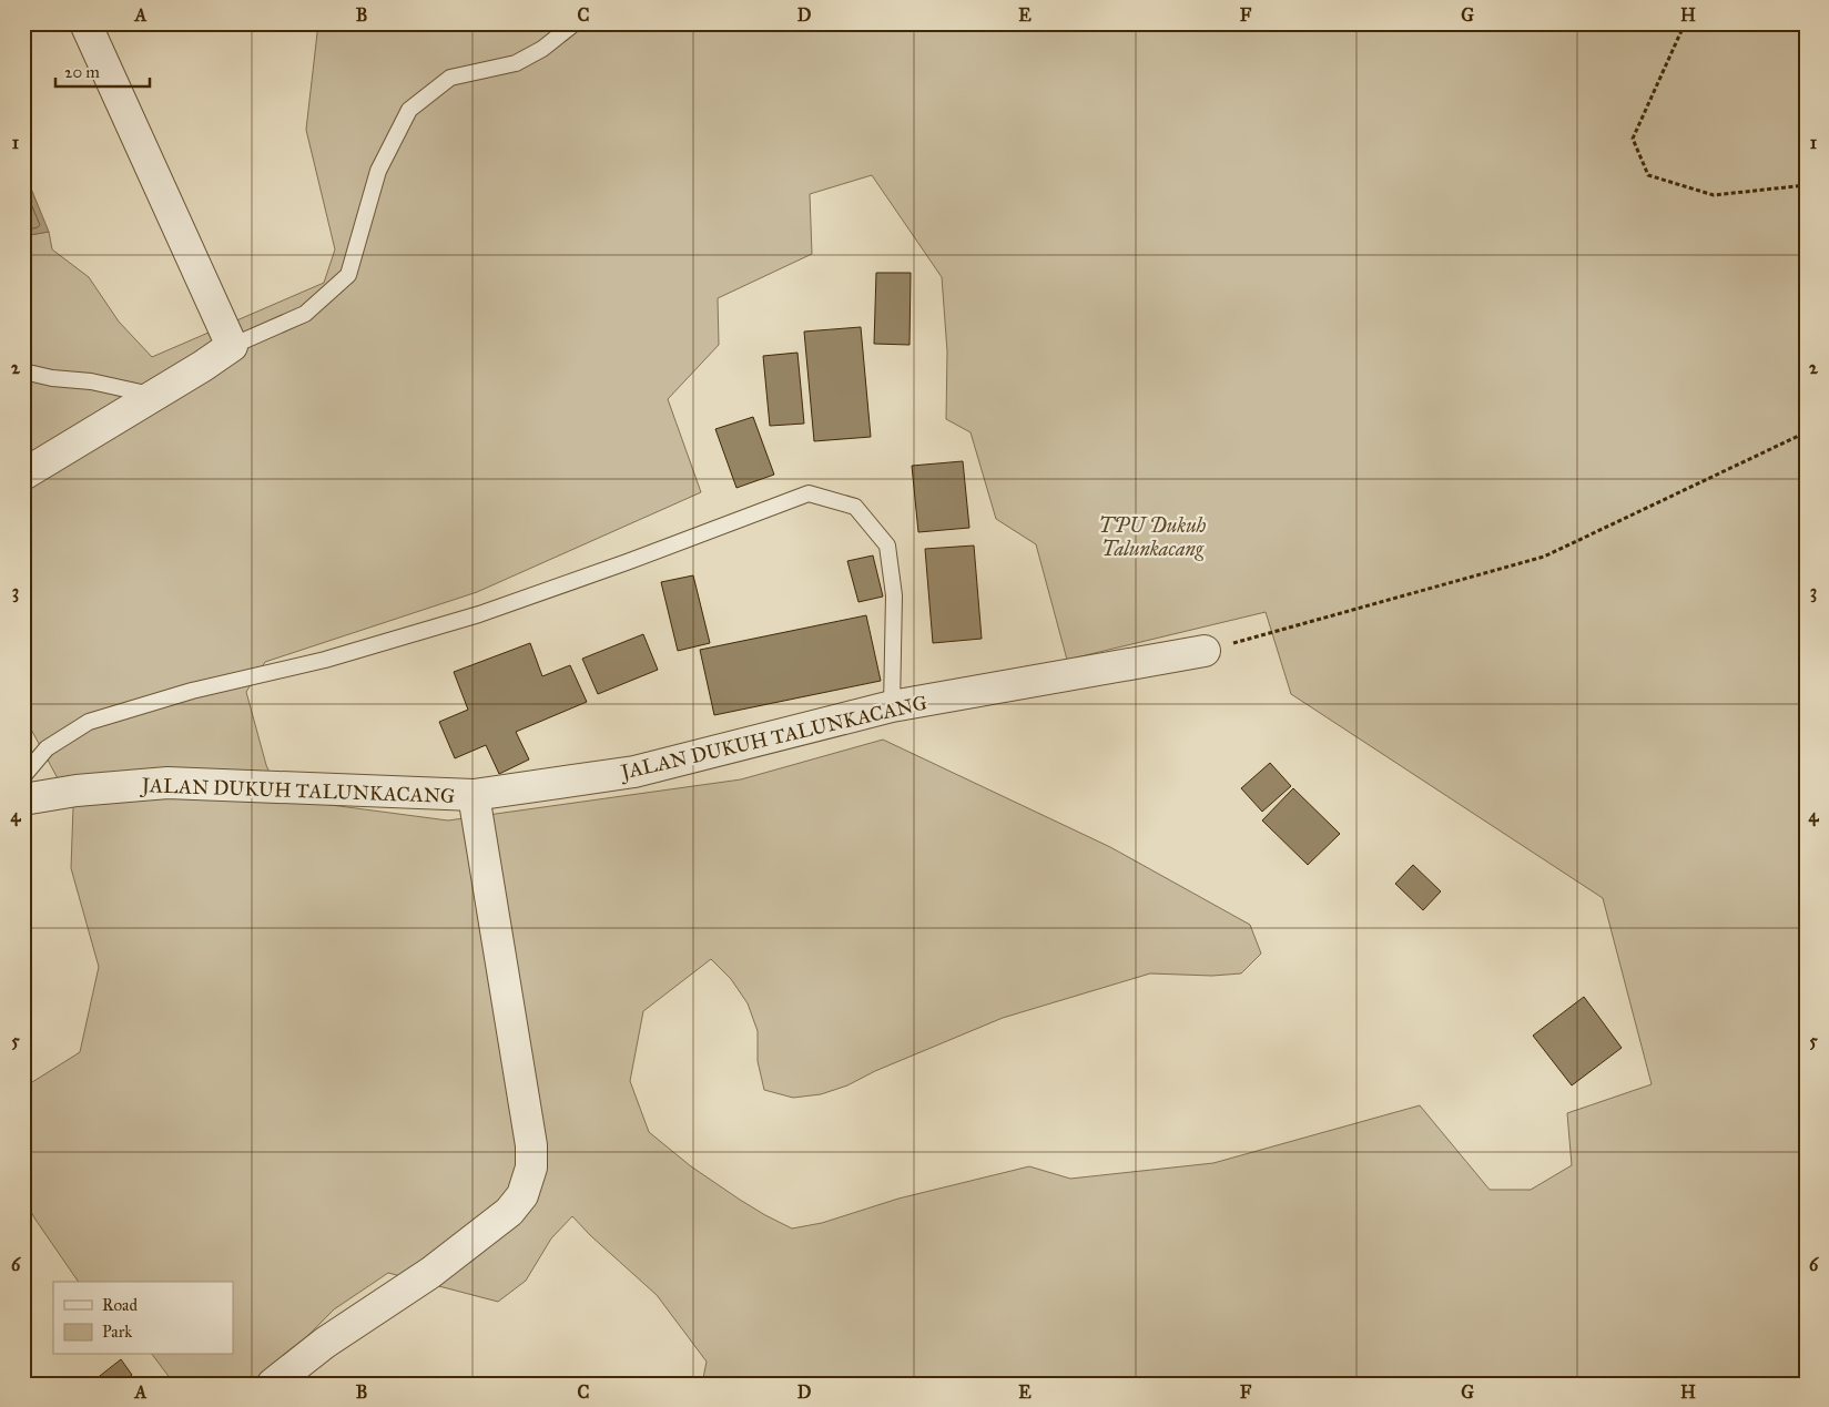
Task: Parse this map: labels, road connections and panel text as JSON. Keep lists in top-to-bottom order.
{
  "streets": {
    "street": ["JALAN DUKUH TALUNKACANG"]
  },
  "parks": ["TPU Dukuh Talunkacang"],
  "legend": ["Road", "Park"],
  "scale_bar": "20 m",
  "grid": {
    "columns": [
      "A",
      "B",
      "C",
      "D",
      "E",
      "F",
      "G",
      "H"
    ],
    "rows": [
      "1",
      "2",
      "3",
      "4",
      "5",
      "6"
    ]
  }
}
